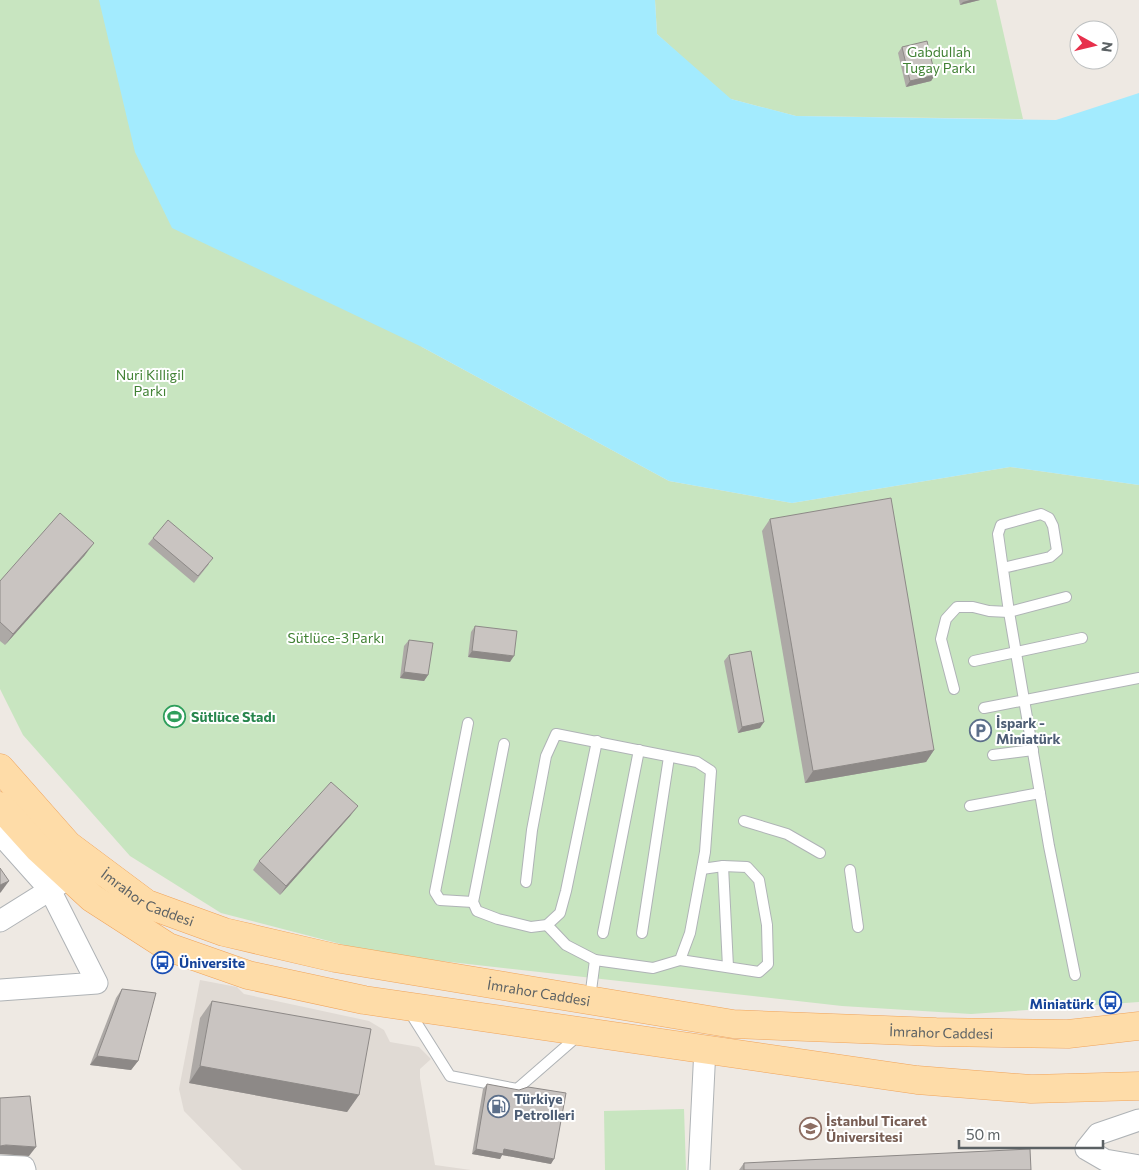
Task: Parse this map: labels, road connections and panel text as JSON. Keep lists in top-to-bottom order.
{
  "streets": {
    "main road": ["İmrahor Caddesi"]
  },
  "parks": ["Gabdullah Tugay Parkı", "Nuri Killigil Parkı", "Sütlüce-3 Parkı"],
  "places": {
    "sports": ["Sütlüce Stadı"],
    "parking": ["İspark - Miniatürk"],
    "bus stop": ["Üniversite", "Miniatürk"],
    "fuel station": ["Türkiye Petrolleri"],
    "school or university": ["İstanbul Ticaret Üniversitesi"]
  },
  "scale_bar": "50 m",
  "north": "right"
}
